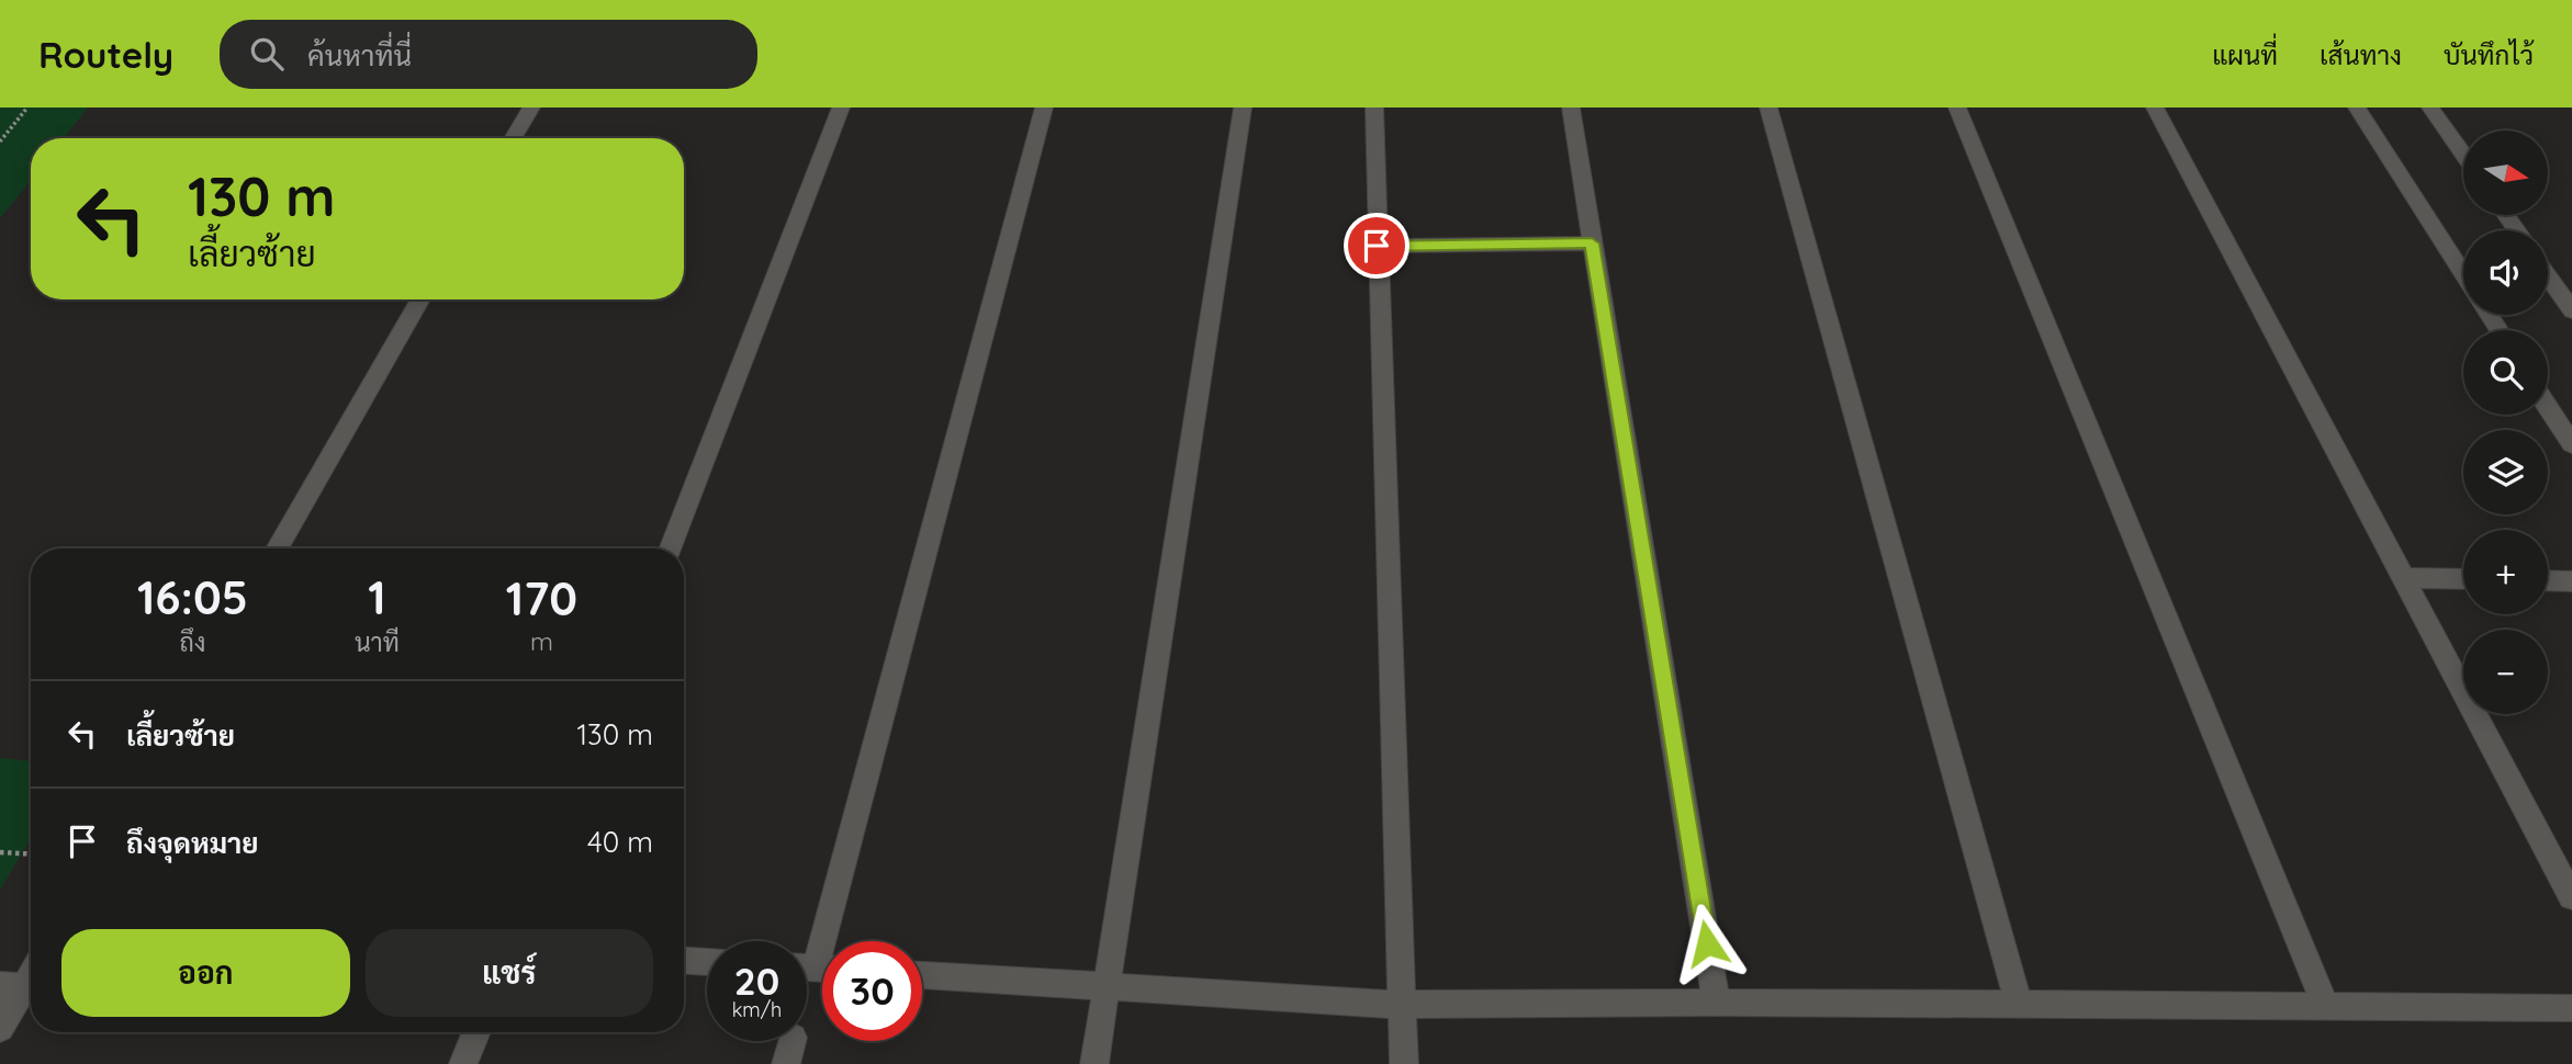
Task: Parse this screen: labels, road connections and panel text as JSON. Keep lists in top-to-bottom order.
{
  "north": "right",
  "page": {
    "header": "Routely",
    "search": "ค้นหาที่นี่",
    "nav": ["แผนที่", "เส้นทาง", "บันทึกไว้"],
    "map_buttons": ["+", "−"],
    "turn": ["130 m", "เลี้ยวซ้าย"],
    "eta": [
      "16:05",
      "ถึง",
      "1",
      "นาที",
      "170",
      "m"
    ],
    "list": [
      {
        "name": "เลี้ยวซ้าย",
        "value": "130 m"
      },
      {
        "name": "ถึงจุดหมาย",
        "value": "40 m"
      }
    ],
    "buttons": ["ออก", "แชร์"],
    "speed": "20 km/h",
    "limit": "30"
  }
}
